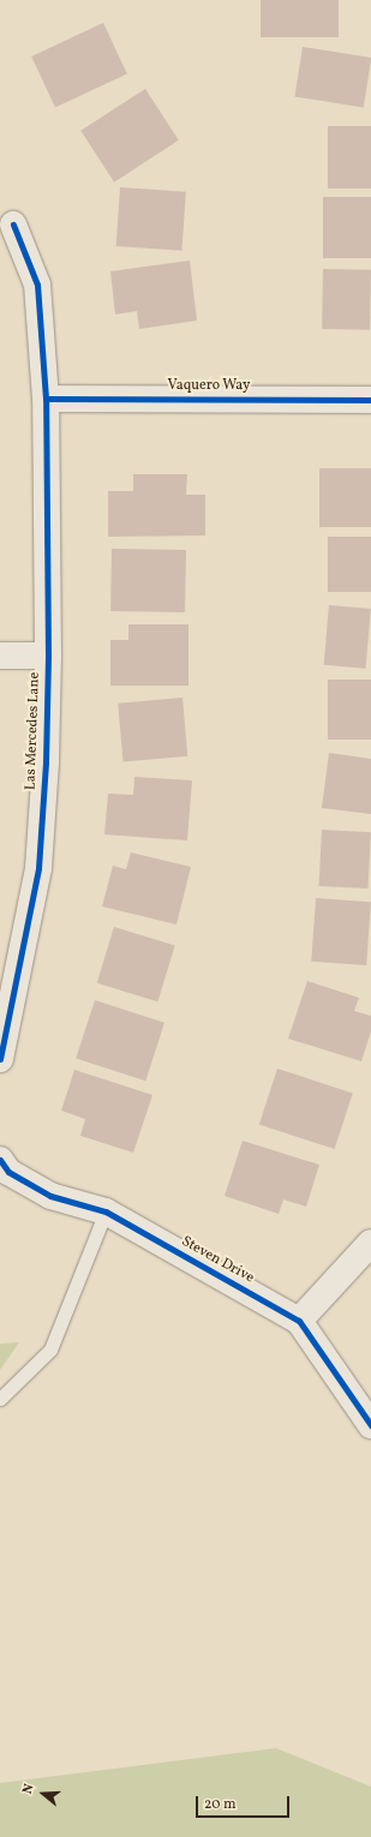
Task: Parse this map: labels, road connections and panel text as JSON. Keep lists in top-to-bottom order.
{
  "streets": {
    "street": ["Vaquero Way", "Las Mercedes Lane", "Steven Drive"]
  },
  "crossings": [
    ["Vaquero Way", "Las Mercedes Lane"]
  ],
  "scale_bar": "20 m",
  "north": "left"
}
